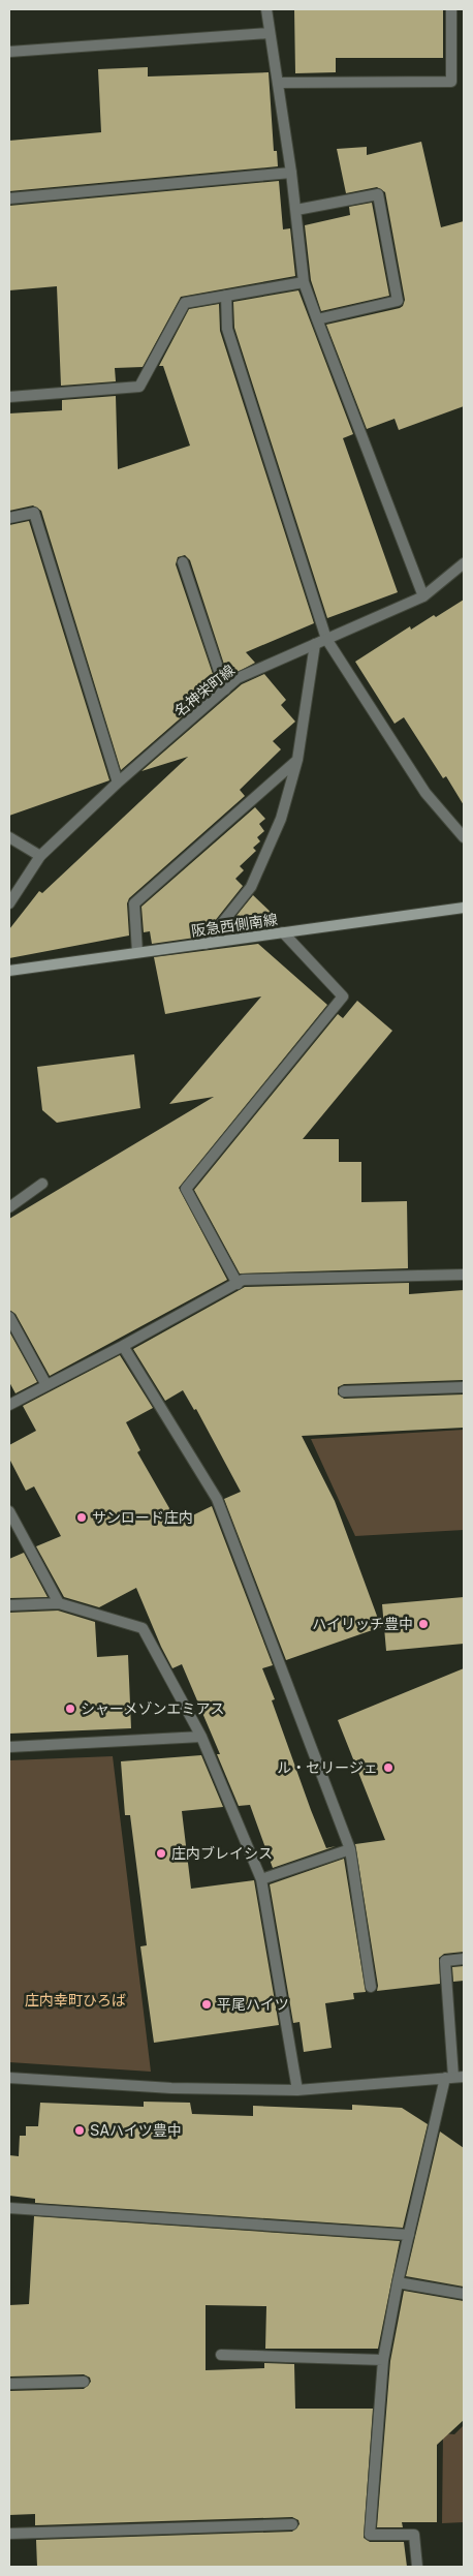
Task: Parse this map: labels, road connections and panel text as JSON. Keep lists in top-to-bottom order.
{
  "streets": {
    "street": ["名神栄町線", "阪急西側南線"]
  },
  "parks": ["庄内幸町ひろば"],
  "places": [
    "サンロード庄内",
    "ハイリッチ豊中",
    "シャーメゾンエミアス",
    "ル・セリージェ",
    "庄内ブレイシス",
    "平尾ハイツ",
    "SAハイツ豊中"
  ]
}
